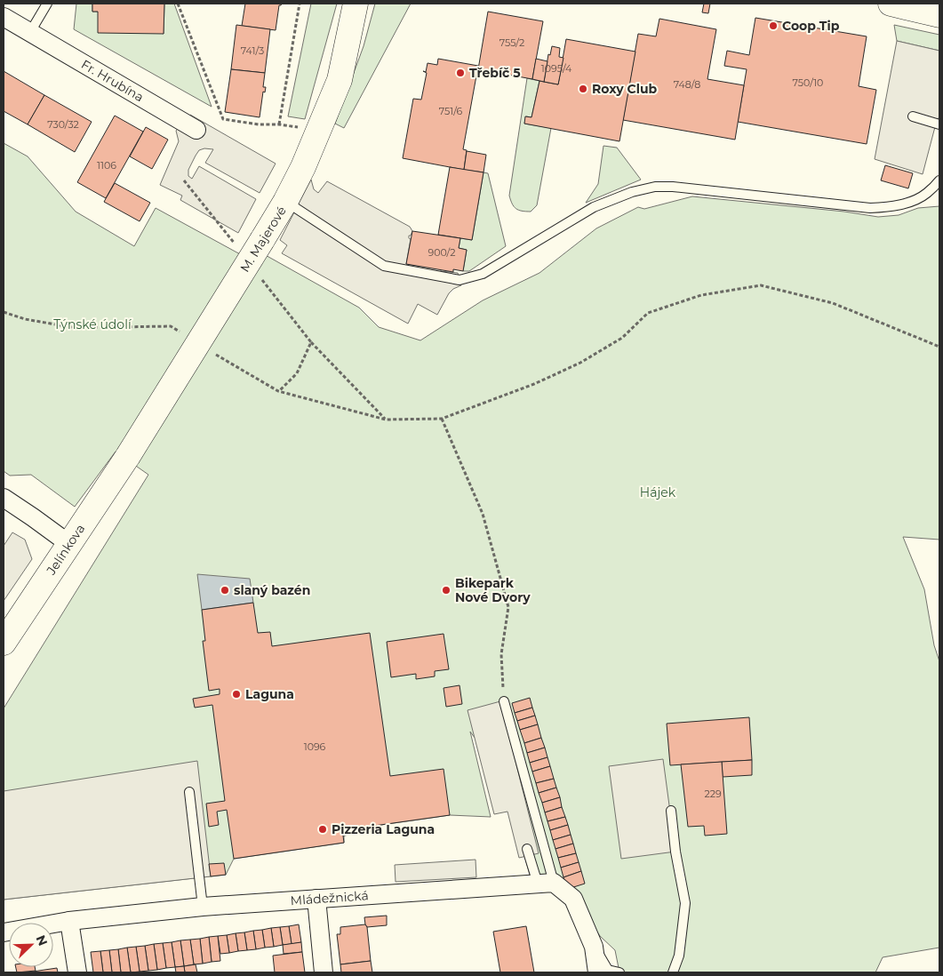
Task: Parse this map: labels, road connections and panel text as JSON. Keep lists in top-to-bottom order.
{
  "streets": {
    "street": [
      "Fr. Hrubína",
      "M. Majerové",
      "Jelínkova",
      "Mládežnická"
    ]
  },
  "crossings": [
    ["M. Majerové", "Jelínkova"]
  ],
  "parks": ["Týnské údolí", "Hájek"],
  "places": [
    "Coop Tip",
    "Třebíč 5",
    "Roxy Club",
    "slaný bazén",
    "Bikepark Nové Dvory",
    "Laguna",
    "Pizzeria Laguna"
  ],
  "house_numbers": [
    "755/2",
    "741/3",
    "1095/4",
    "750/10",
    "748/8",
    "751/6",
    "730/32",
    "1106",
    "900/2",
    "1096",
    "229"
  ],
  "north": "top right"
}
